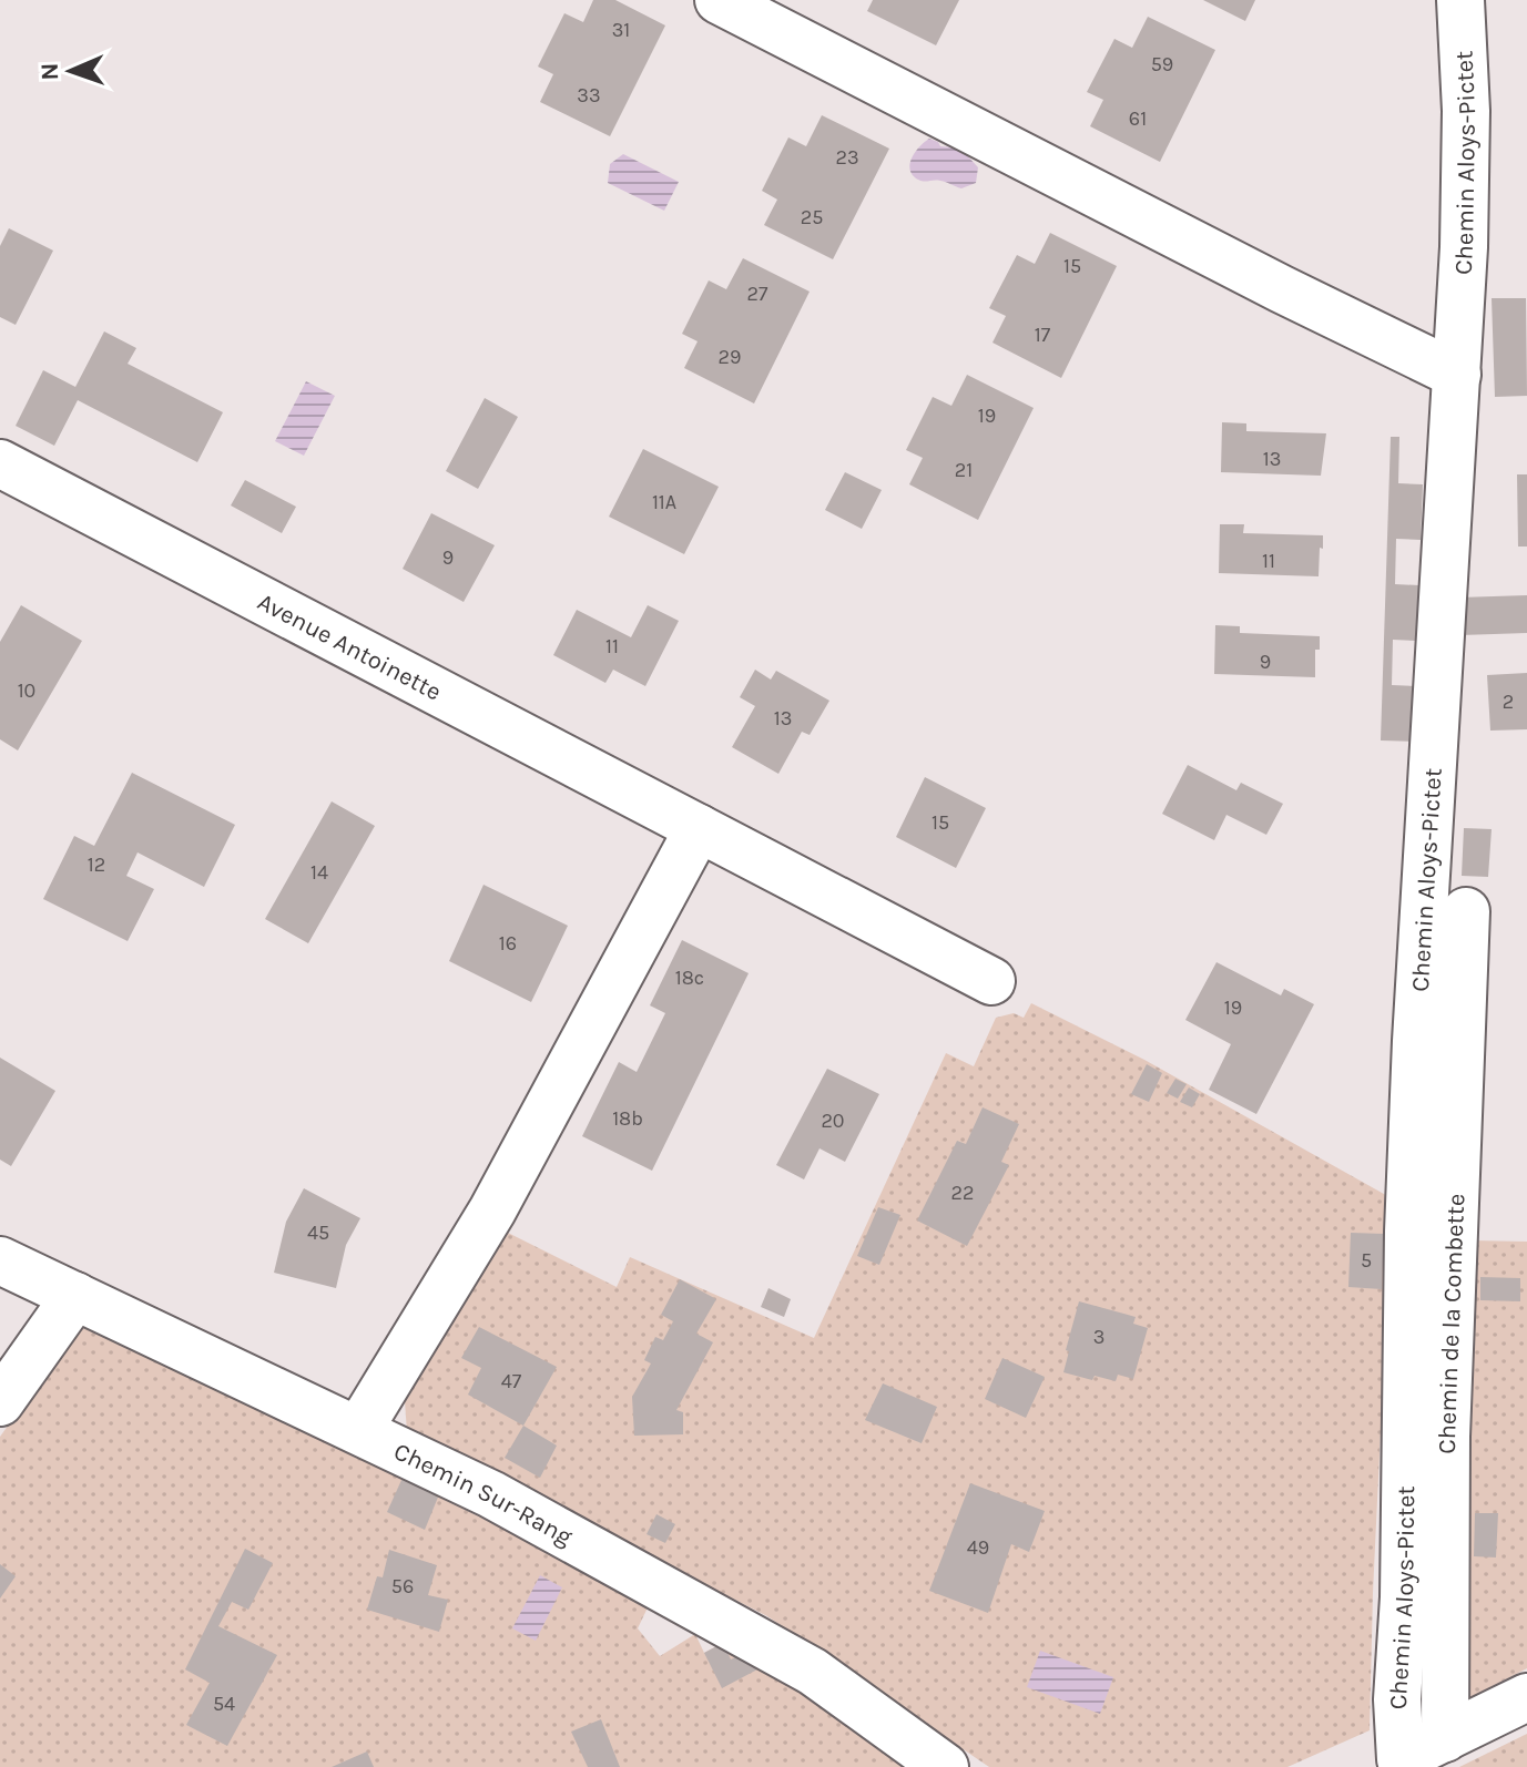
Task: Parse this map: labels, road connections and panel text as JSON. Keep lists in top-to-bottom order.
{
  "streets": {
    "street": [
      "Chemin Aloys-Pictet",
      "Avenue Antoinette",
      "Chemin de la Combette",
      "Chemin Sur-Rang"
    ]
  },
  "house_numbers": [
    "31",
    "59",
    "33",
    "61",
    "23",
    "25",
    "15",
    "27",
    "17",
    "29",
    "19",
    "13",
    "21",
    "11A",
    "9",
    "11",
    "11",
    "9",
    "10",
    "2",
    "13",
    "15",
    "12",
    "14",
    "16",
    "18c",
    "19",
    "18b",
    "20",
    "22",
    "45",
    "5",
    "3",
    "47",
    "49",
    "56",
    "54"
  ],
  "north": "left"
}
